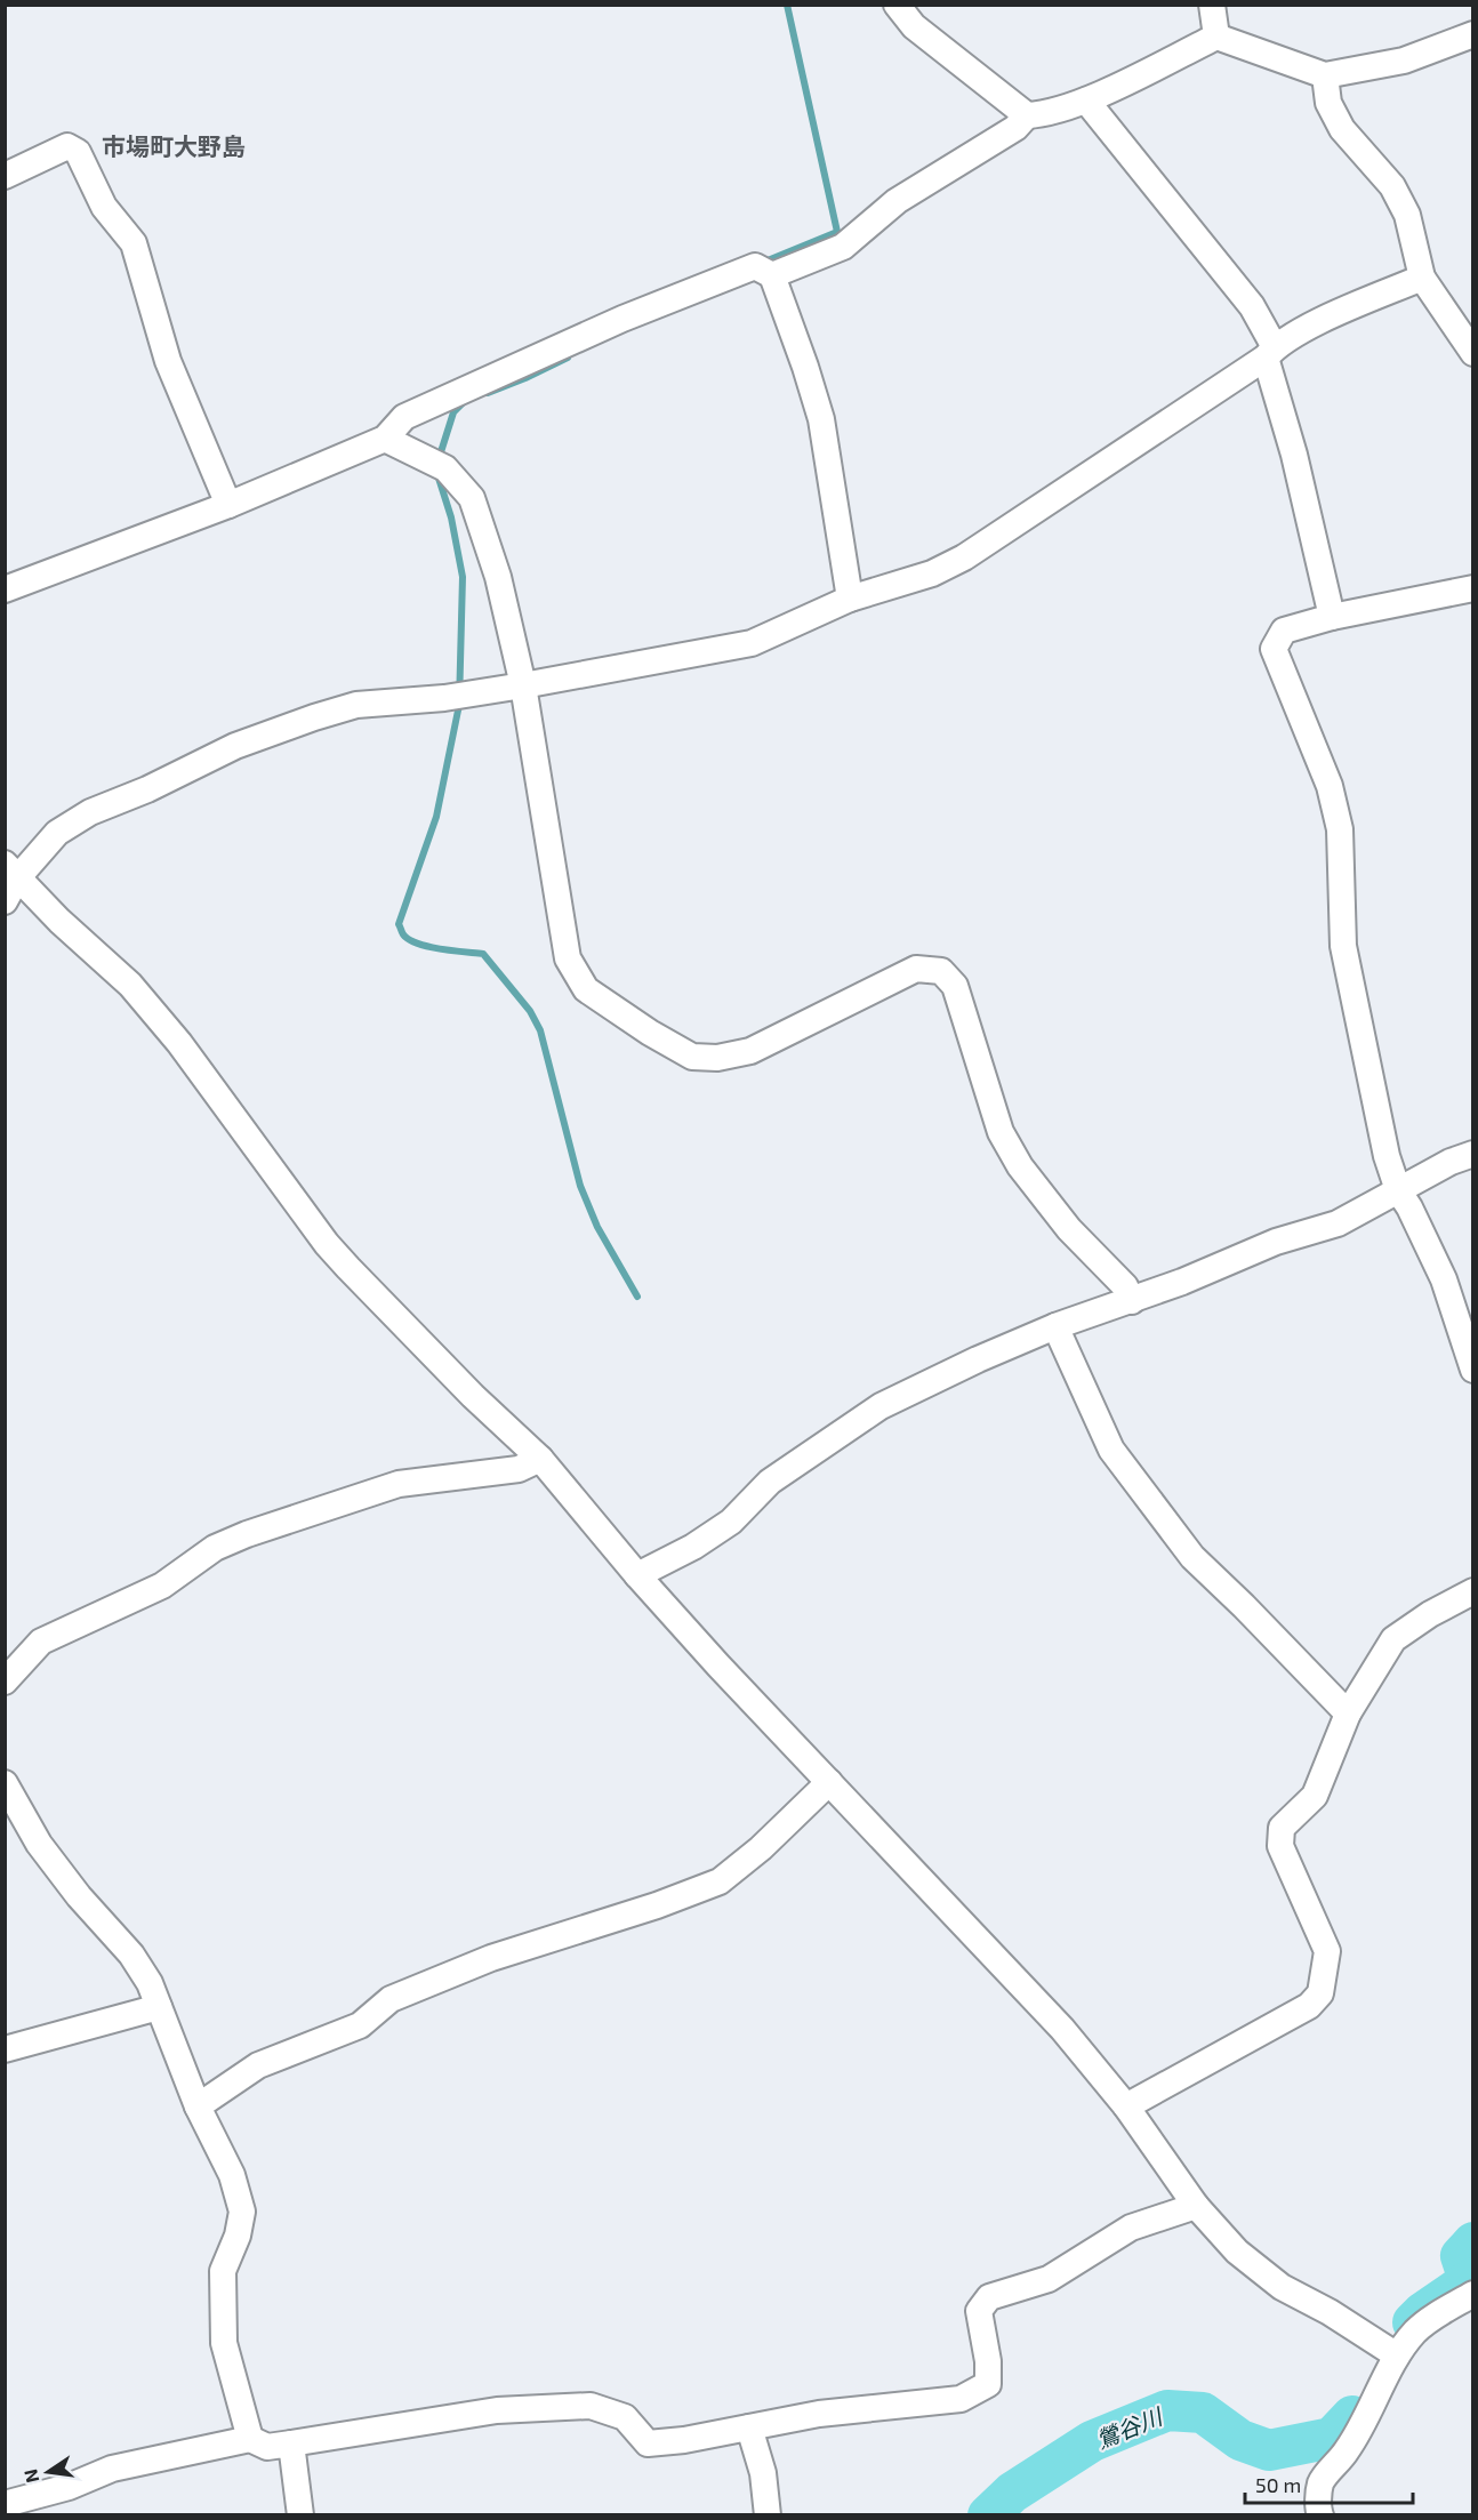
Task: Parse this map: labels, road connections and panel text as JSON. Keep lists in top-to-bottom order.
{
  "districts": ["市場町大野島"],
  "water": ["鶯谷川"],
  "scale_bar": "50 m",
  "north": "left"
}
